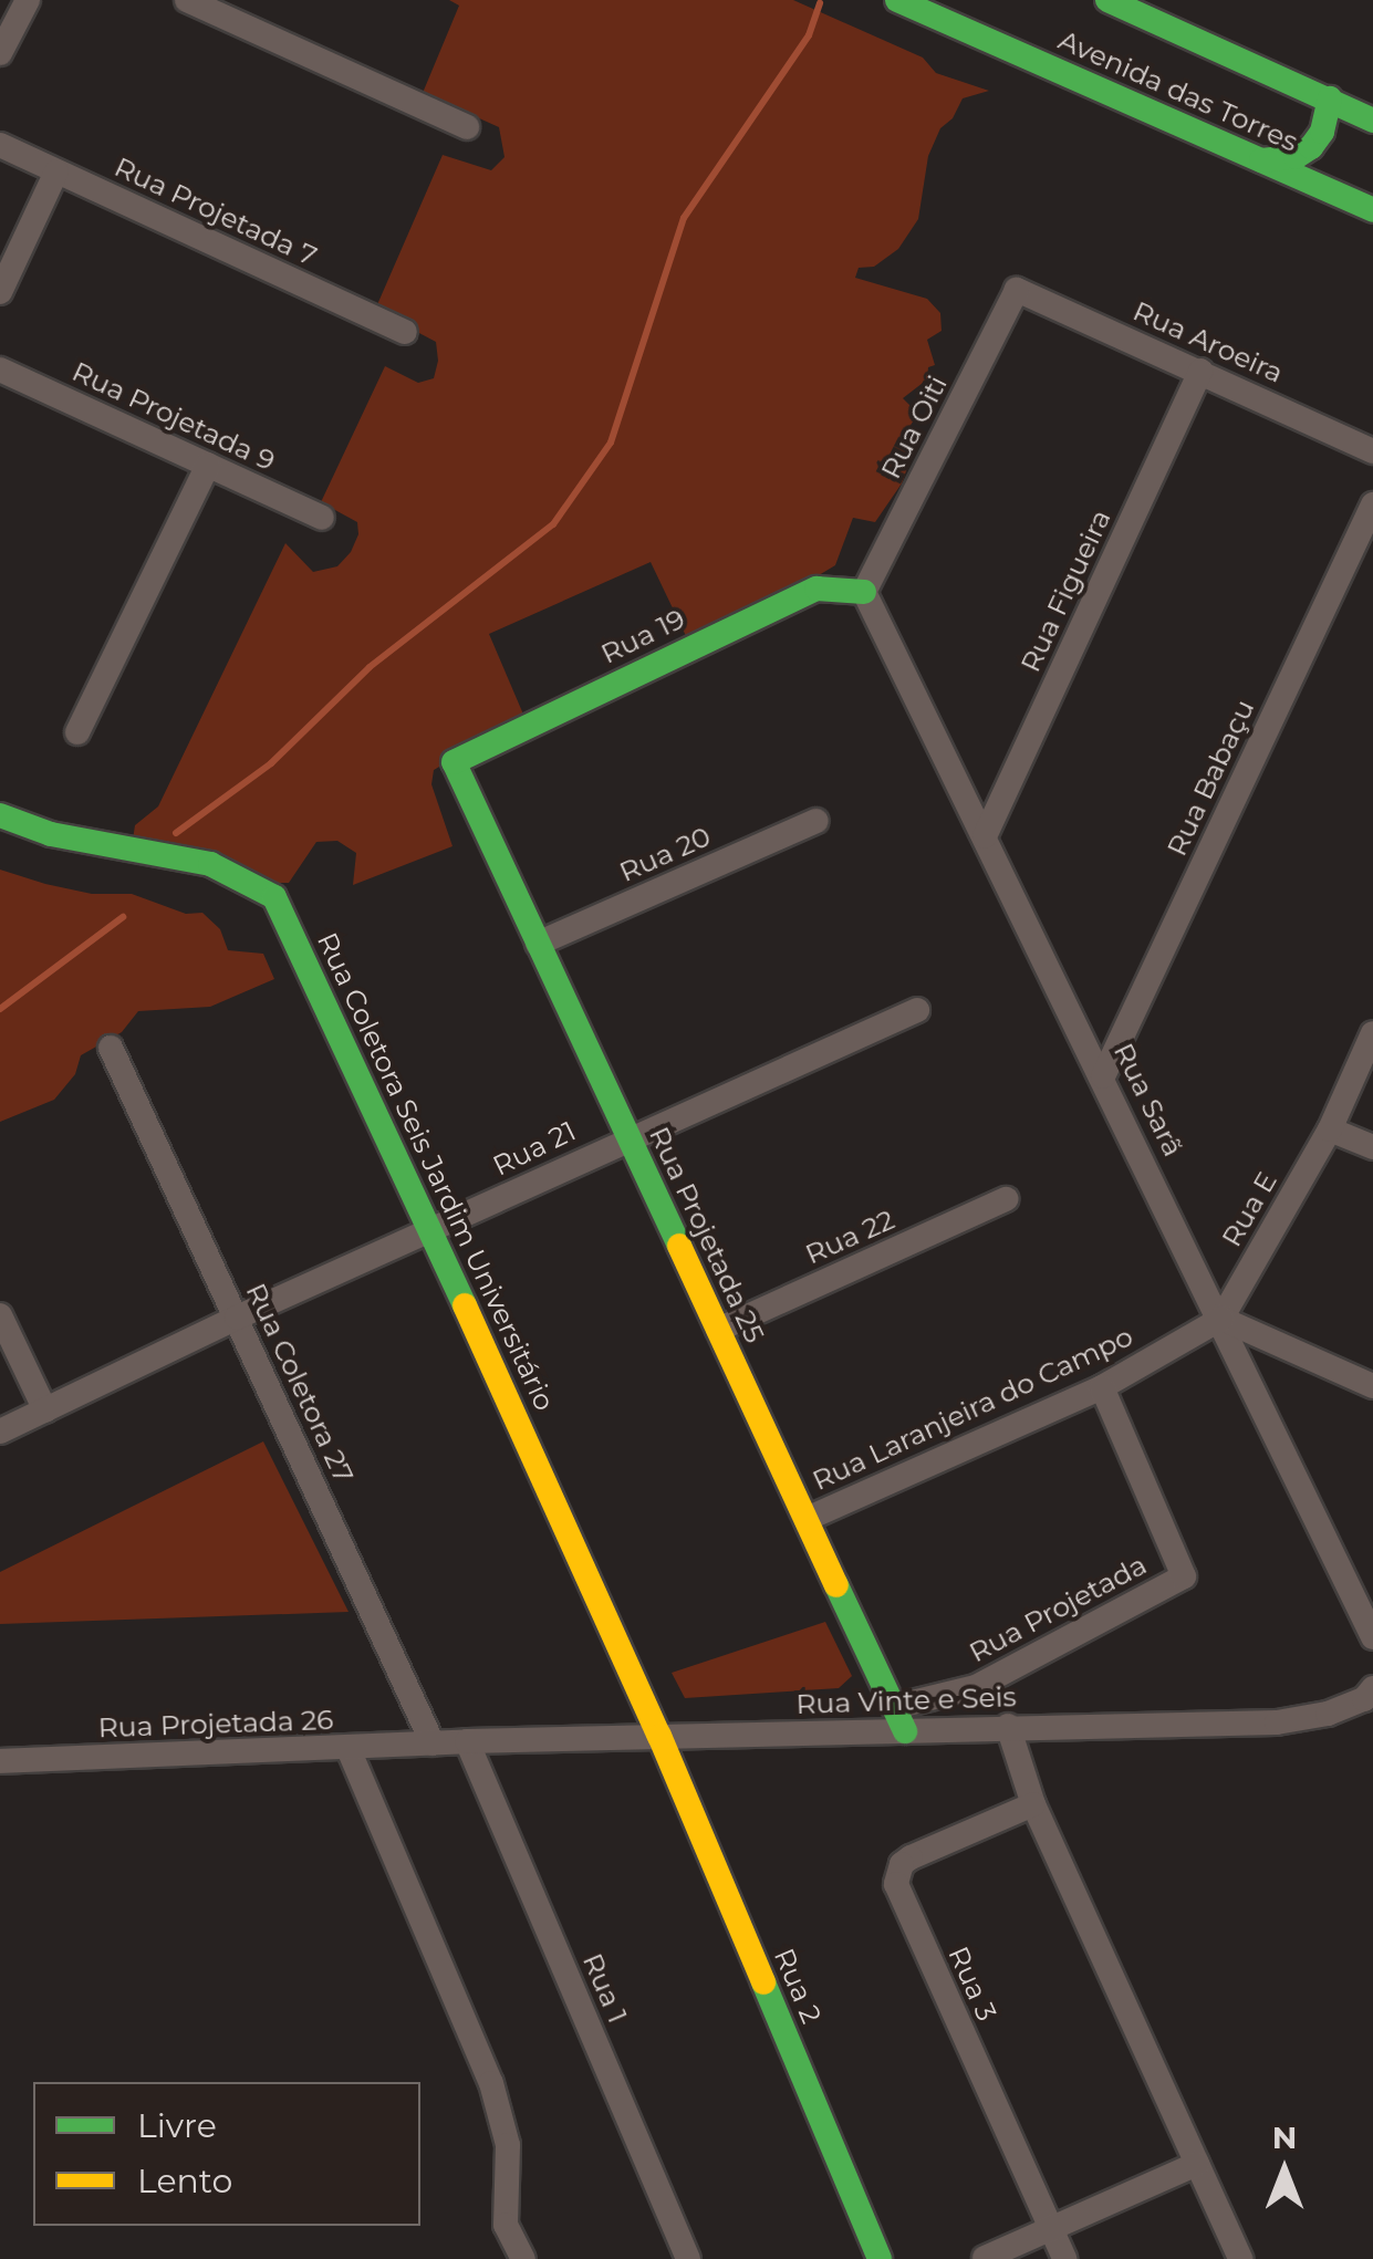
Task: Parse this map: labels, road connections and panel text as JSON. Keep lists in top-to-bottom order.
{
  "streets": {
    "street": [
      "Avenida das Torres",
      "Rua Projetada 7",
      "Rua Aroeira",
      "Rua Projetada 9",
      "Rua Oiti",
      "Rua Figueira",
      "Rua 19",
      "Rua Babaçu",
      "Rua 20",
      "Rua Sarã",
      "Rua 21",
      "Rua Coletora Seis Jardim Universitário",
      "Rua E",
      "Rua Projetada 25",
      "Rua 22",
      "Rua Coletora 27",
      "Rua Laranjeira do Campo",
      "Rua Projetada",
      "Rua Vinte e Seis",
      "Rua Projetada 26",
      "Rua 3",
      "Rua 2",
      "Rua 1"
    ]
  },
  "crossings": [
    ["Rua Aroeira", "Rua Oiti"],
    ["Rua Aroeira", "Rua Figueira"],
    ["Rua Oiti", "Rua 19"],
    ["Rua Oiti", "Rua Sarã"],
    ["Rua Figueira", "Rua Sarã"],
    ["Rua 19", "Rua Sarã"],
    ["Rua 19", "Rua Projetada 25"],
    ["Rua Babaçu", "Rua Sarã"],
    ["Rua 20", "Rua Projetada 25"],
    ["Rua Sarã", "Rua E"],
    ["Rua Sarã", "Rua Laranjeira do Campo"],
    ["Rua 21", "Rua Coletora Seis Jardim Universitário"],
    ["Rua 21", "Rua Projetada 25"],
    ["Rua 21", "Rua Coletora 27"],
    ["Rua Coletora Seis Jardim Universitário", "Rua Vinte e Seis"],
    ["Rua Coletora Seis Jardim Universitário", "Rua 2"],
    ["Rua E", "Rua Laranjeira do Campo"],
    ["Rua Projetada 25", "Rua 22"],
    ["Rua Projetada 25", "Rua Laranjeira do Campo"],
    ["Rua Projetada 25", "Rua Projetada"],
    ["Rua Projetada 25", "Rua Vinte e Seis"],
    ["Rua Coletora 27", "Rua Vinte e Seis"],
    ["Rua Coletora 27", "Rua Projetada 26"],
    ["Rua Laranjeira do Campo", "Rua Projetada"],
    ["Rua Vinte e Seis", "Rua Projetada 26"],
    ["Rua Vinte e Seis", "Rua 2"],
    ["Rua Vinte e Seis", "Rua 1"]
  ],
  "legend": ["Livre", "Lento"],
  "north": "top"
}
